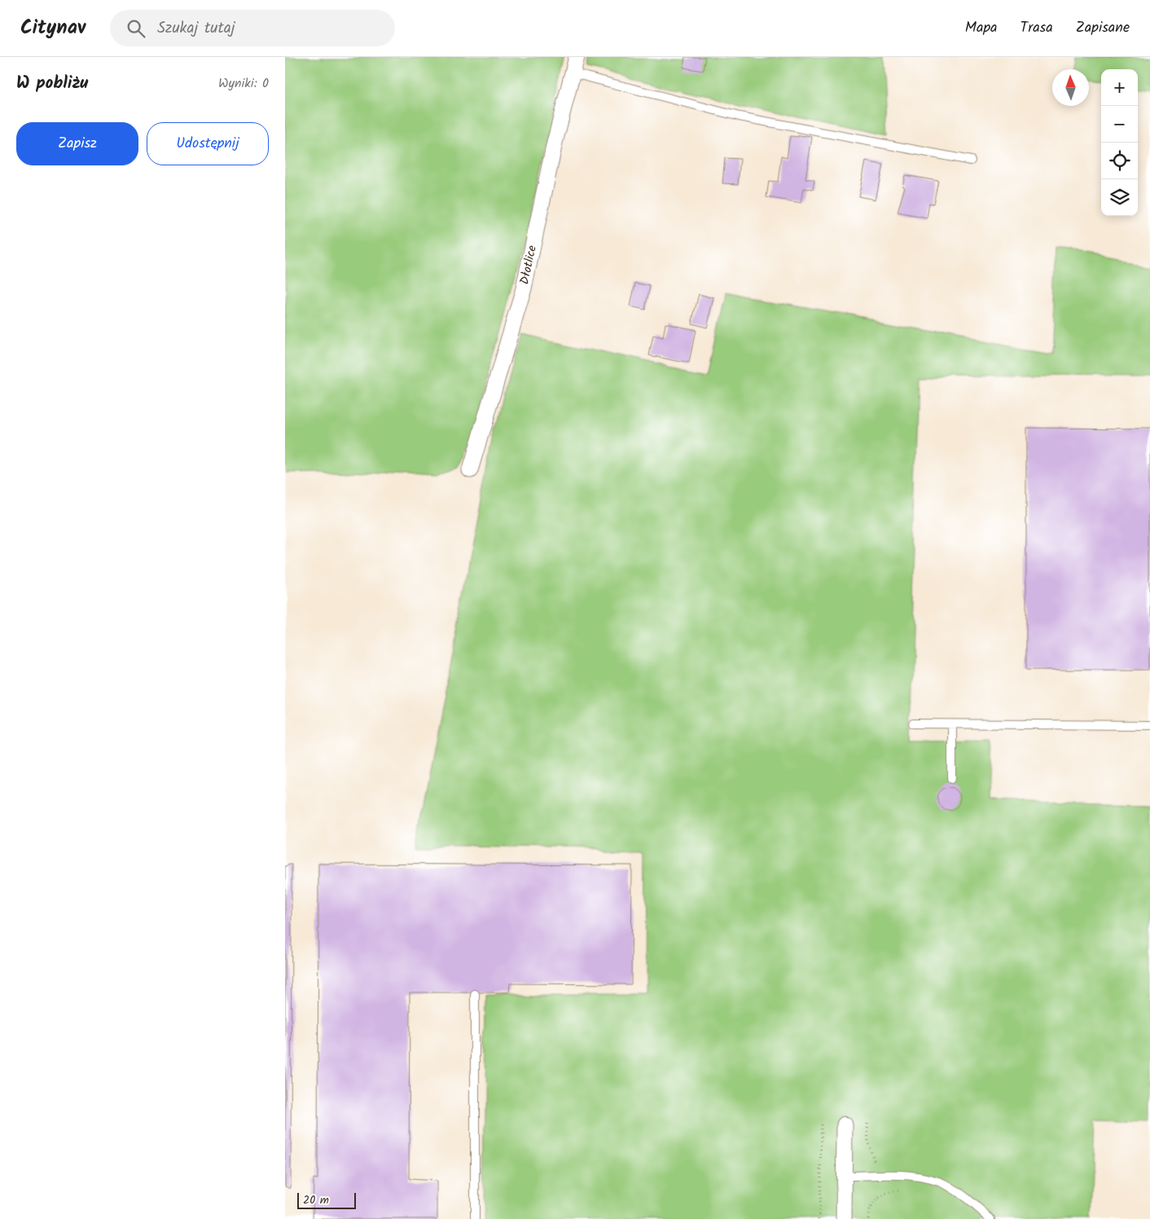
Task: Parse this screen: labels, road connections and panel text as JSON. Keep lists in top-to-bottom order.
{
  "streets": {
    "street": ["Dłotlice"]
  },
  "scale_bar": "20 m",
  "north": "top",
  "page": {
    "header": "Citynav",
    "search": "Szukaj tutaj",
    "nav": ["Mapa", "Trasa", "Zapisane"],
    "heading": ["W pobliżu", "Wyniki: 0"],
    "map_buttons": ["+", "−"],
    "buttons": ["Zapisz", "Udostępnij"],
    "scale": "20 m"
  }
}
